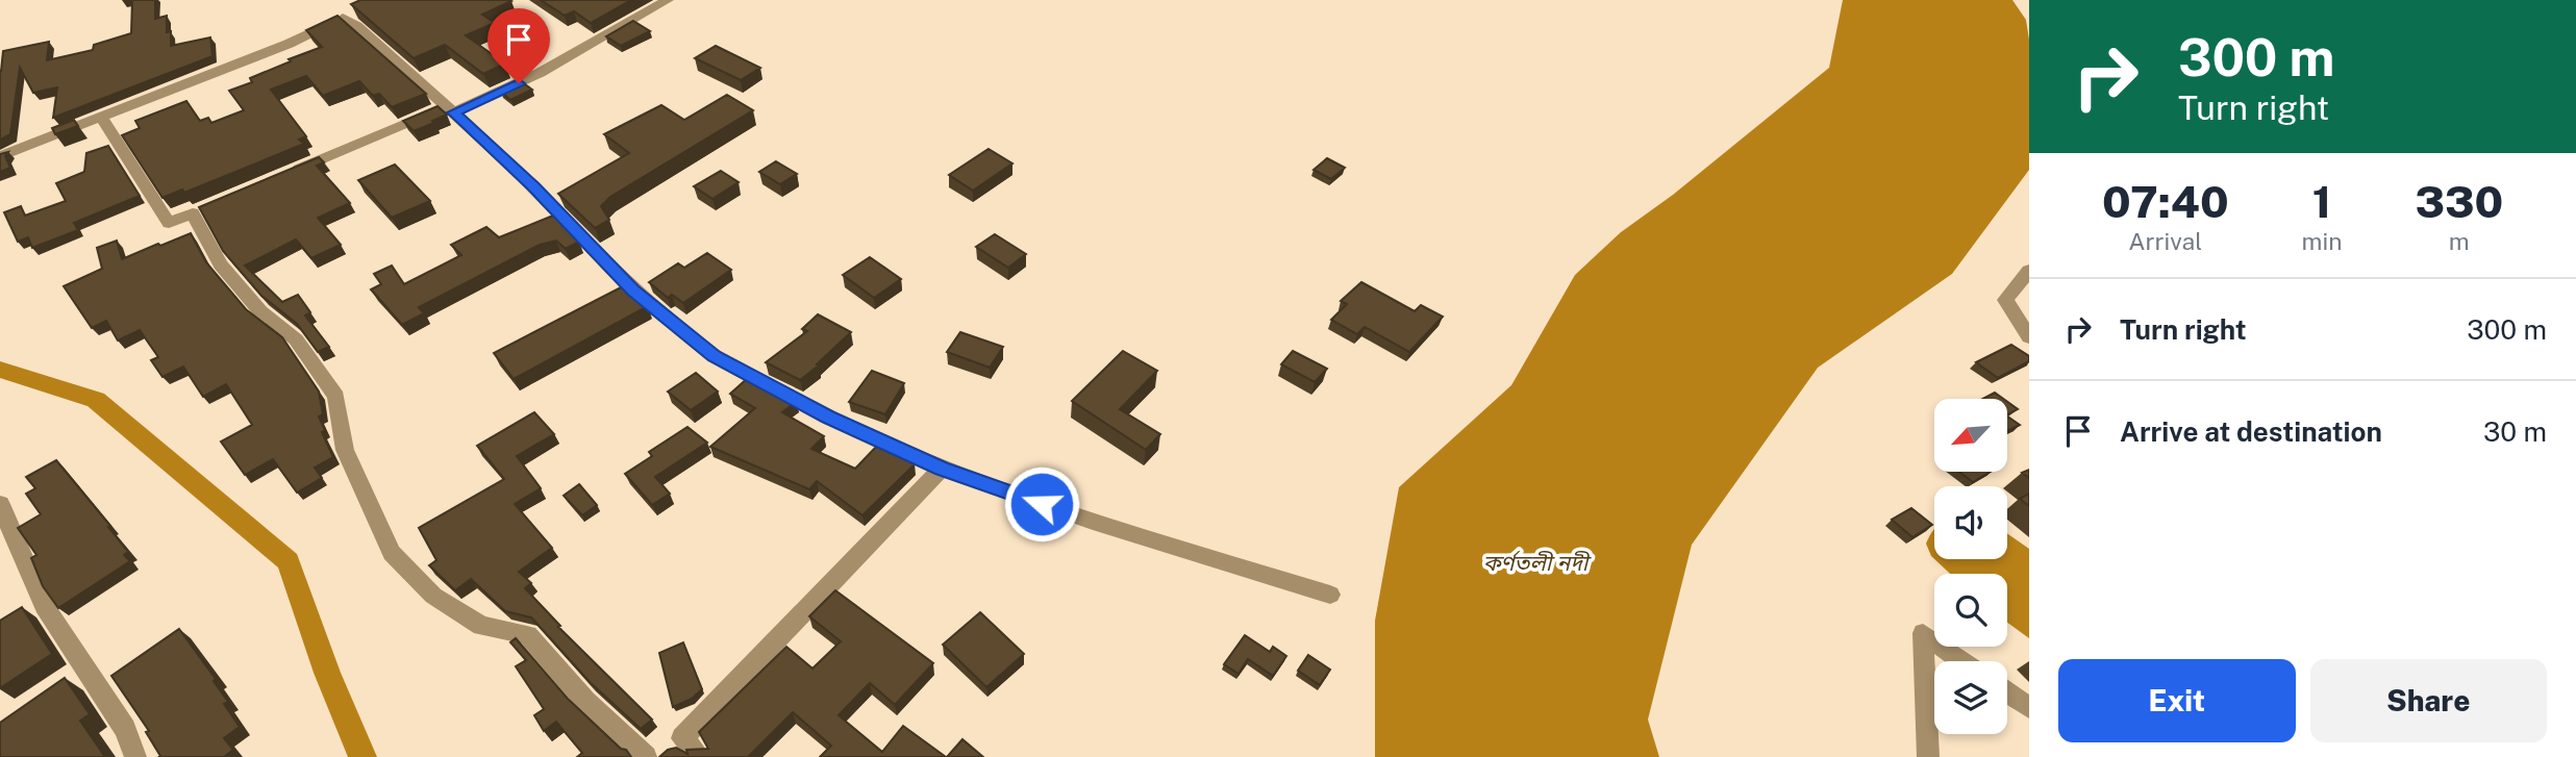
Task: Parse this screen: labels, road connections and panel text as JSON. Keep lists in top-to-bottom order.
{
  "water": ["কর্ণতলী নদী"],
  "north": "bottom left",
  "page": {
    "turn": ["300 m", "Turn right"],
    "eta": [
      "07:40",
      "Arrival",
      "1",
      "min",
      "330",
      "m"
    ],
    "list": [
      {
        "name": "Turn right",
        "value": "300 m"
      },
      {
        "name": "Arrive at destination",
        "value": "30 m"
      }
    ],
    "buttons": ["Exit", "Share"]
  }
}
